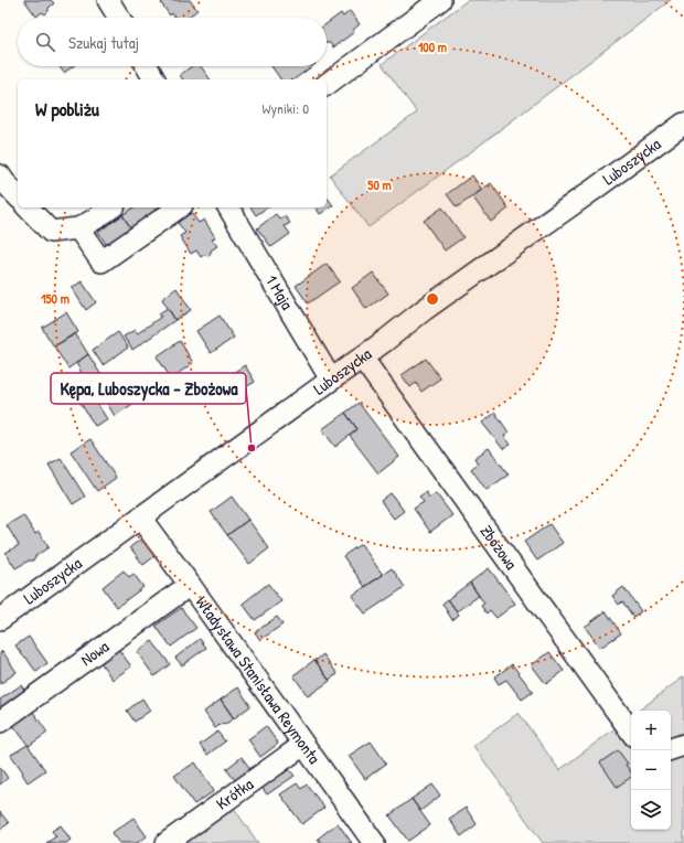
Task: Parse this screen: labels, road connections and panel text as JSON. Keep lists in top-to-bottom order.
{
  "streets": {
    "street": [
      "Luboszycka",
      "1 Maja",
      "Zbożowa",
      "Nowa",
      "Władysława Stanisława Reymonta",
      "Krótka"
    ]
  },
  "crossings": [
    ["Luboszycka", "1 Maja"],
    ["Luboszycka", "Zbożowa"],
    ["Luboszycka", "Władysława Stanisława Reymonta"],
    ["Nowa", "Władysława Stanisława Reymonta"],
    ["Władysława Stanisława Reymonta", "Krótka"]
  ],
  "places": ["Kępa, Luboszycka - Zbożowa"],
  "page": {
    "search": "Szukaj tutaj",
    "heading": ["W pobliżu", "Wyniki: 0"],
    "map_buttons": ["+", "−"]
  },
  "rings": ["100 m", "50 m", "150 m"]
}
